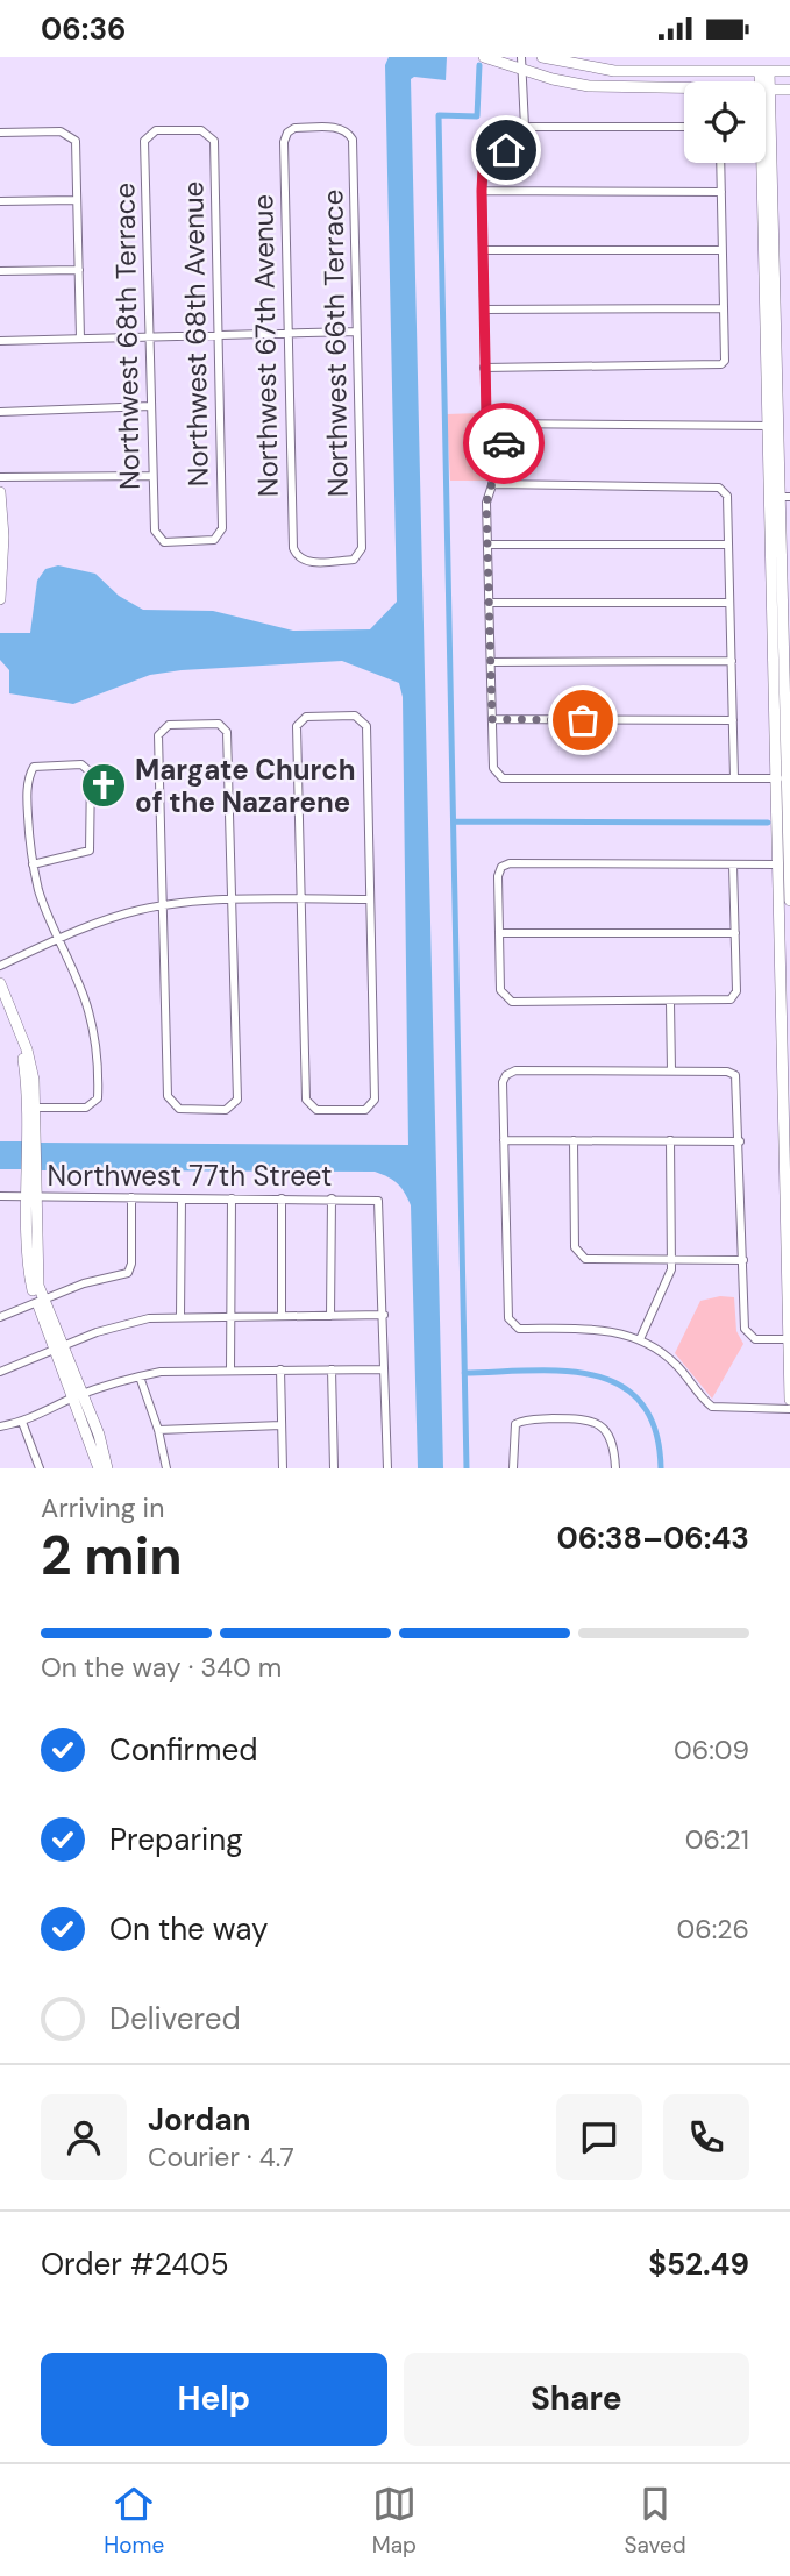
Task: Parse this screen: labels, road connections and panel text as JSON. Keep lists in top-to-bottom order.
{
  "streets": {
    "street": [
      "Northwest 68th Avenue",
      "Northwest 68th Terrace",
      "Northwest 66th Terrace",
      "Northwest 67th Avenue",
      "Northwest 77th Street"
    ]
  },
  "crossings": [
    ["Northwest 68th Avenue", "Northwest 68th Terrace"],
    ["Northwest 66th Terrace", "Northwest 67th Avenue"]
  ],
  "places": {
    "church": ["Margate Church of the Nazarene"]
  },
  "page": {
    "status": "06:36",
    "heading": ["2 min", "Arriving in", "06:38–06:43"],
    "panel": [
      "Jordan",
      "Courier · 4.7",
      "Order #2405",
      "$52.49"
    ],
    "bar": "On the way · 340 m",
    "list": [
      ["Confirmed", "06:09"],
      ["Preparing", "06:21"],
      ["On the way", "06:26"],
      "Delivered"
    ],
    "buttons": ["Help", "Share"],
    "tabs": ["Home", "Map", "Saved"]
  }
}
